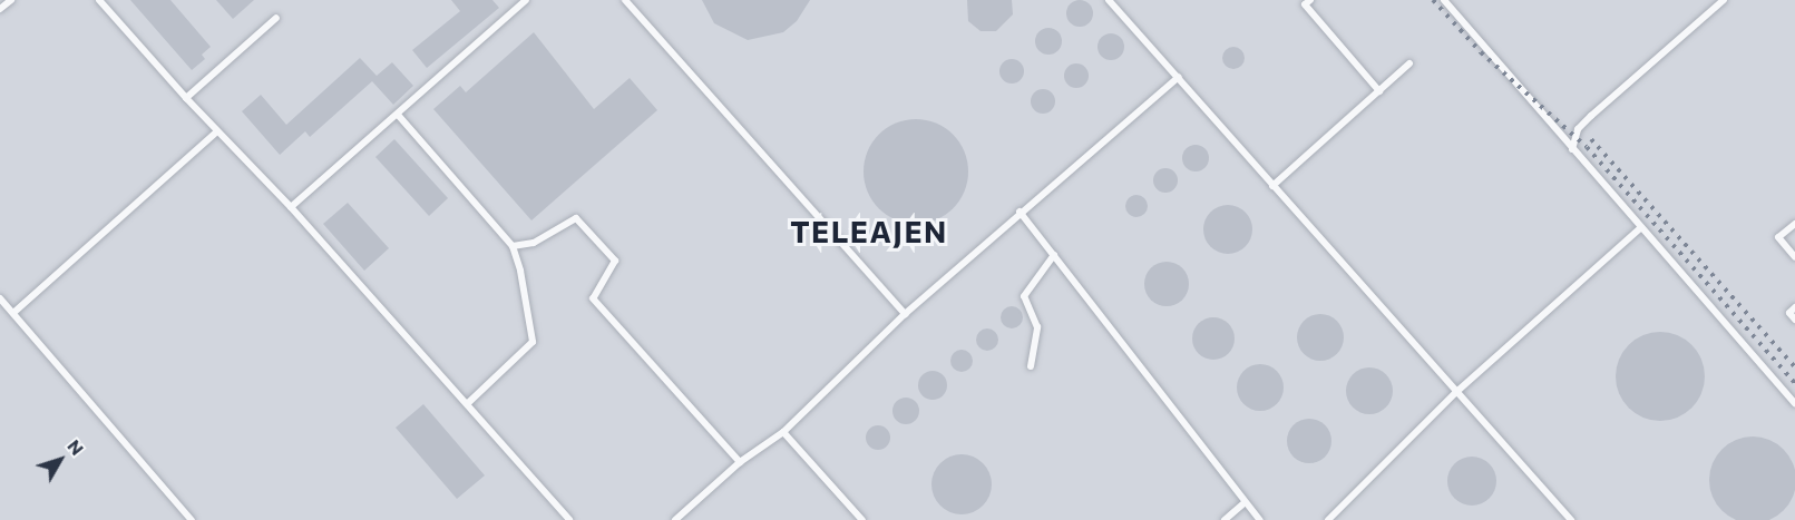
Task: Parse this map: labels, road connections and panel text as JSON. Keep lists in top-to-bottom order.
{
  "districts": ["TELEAJEN"],
  "north": "top right"
}
